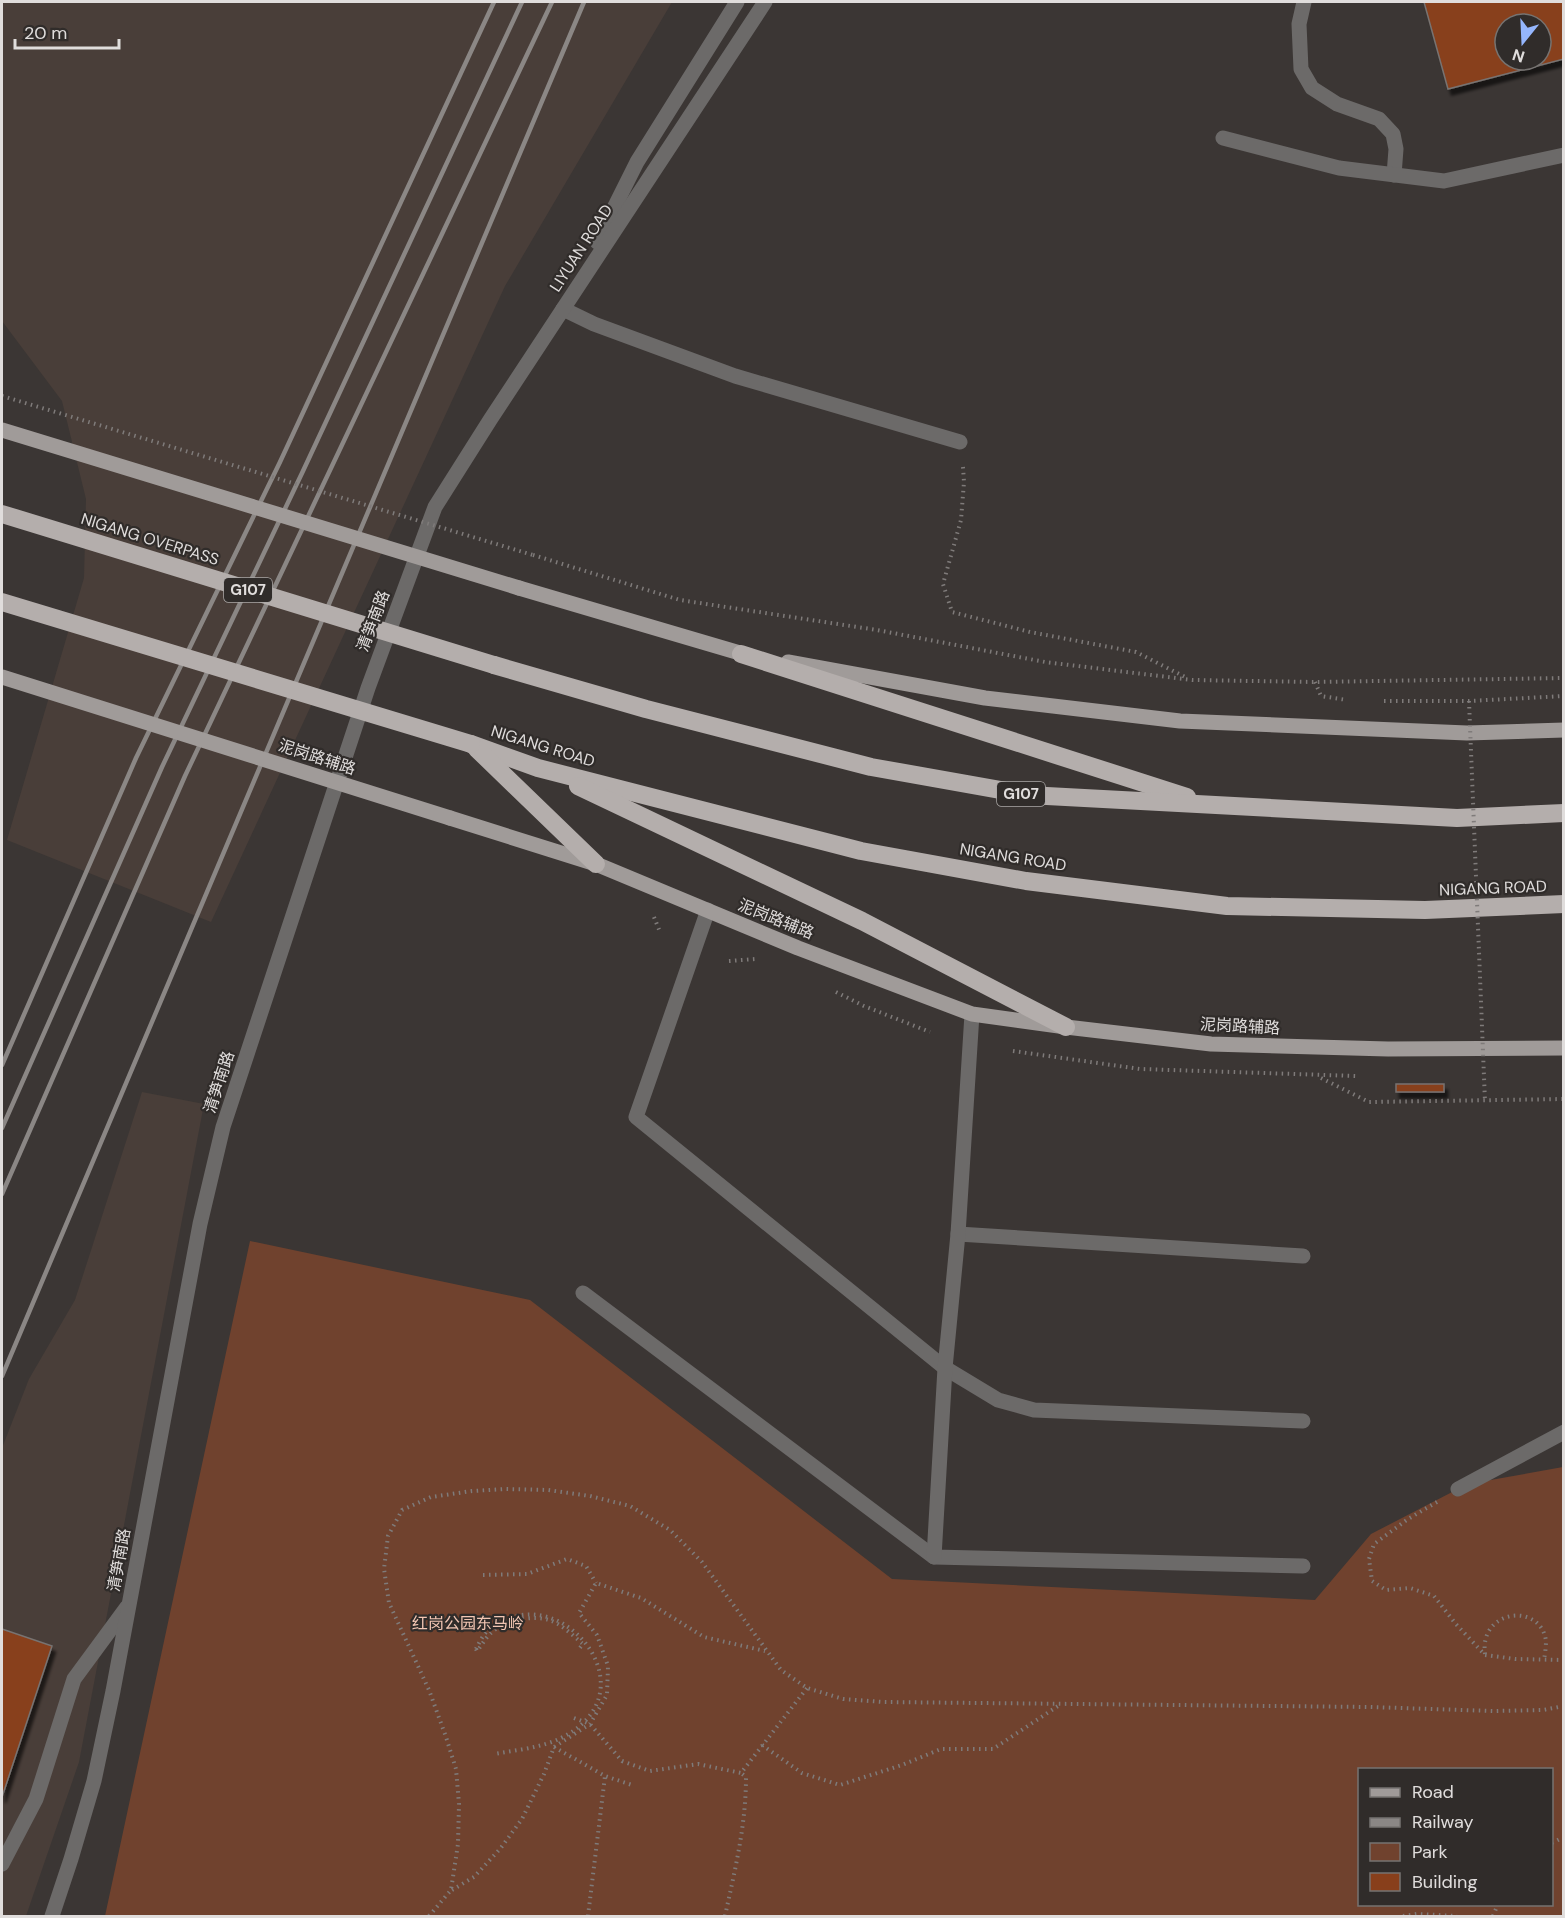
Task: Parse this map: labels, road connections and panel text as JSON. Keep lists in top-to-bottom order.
{
  "streets": {
    "highway": ["NIGANG OVERPASS", "G107", "NIGANG ROAD"],
    "main road": ["泥岗路辅路"],
    "street": ["LIYUAN ROAD", "清笋南路"]
  },
  "crossings": [
    ["LIYUAN ROAD", "清笋南路"],
    ["NIGANG OVERPASS", "G107"]
  ],
  "parks": ["红岗公园东马岭"],
  "legend": [
    "Road",
    "Railway",
    "Park",
    "Building"
  ],
  "scale_bar": "20 m",
  "north": "bottom"
}
